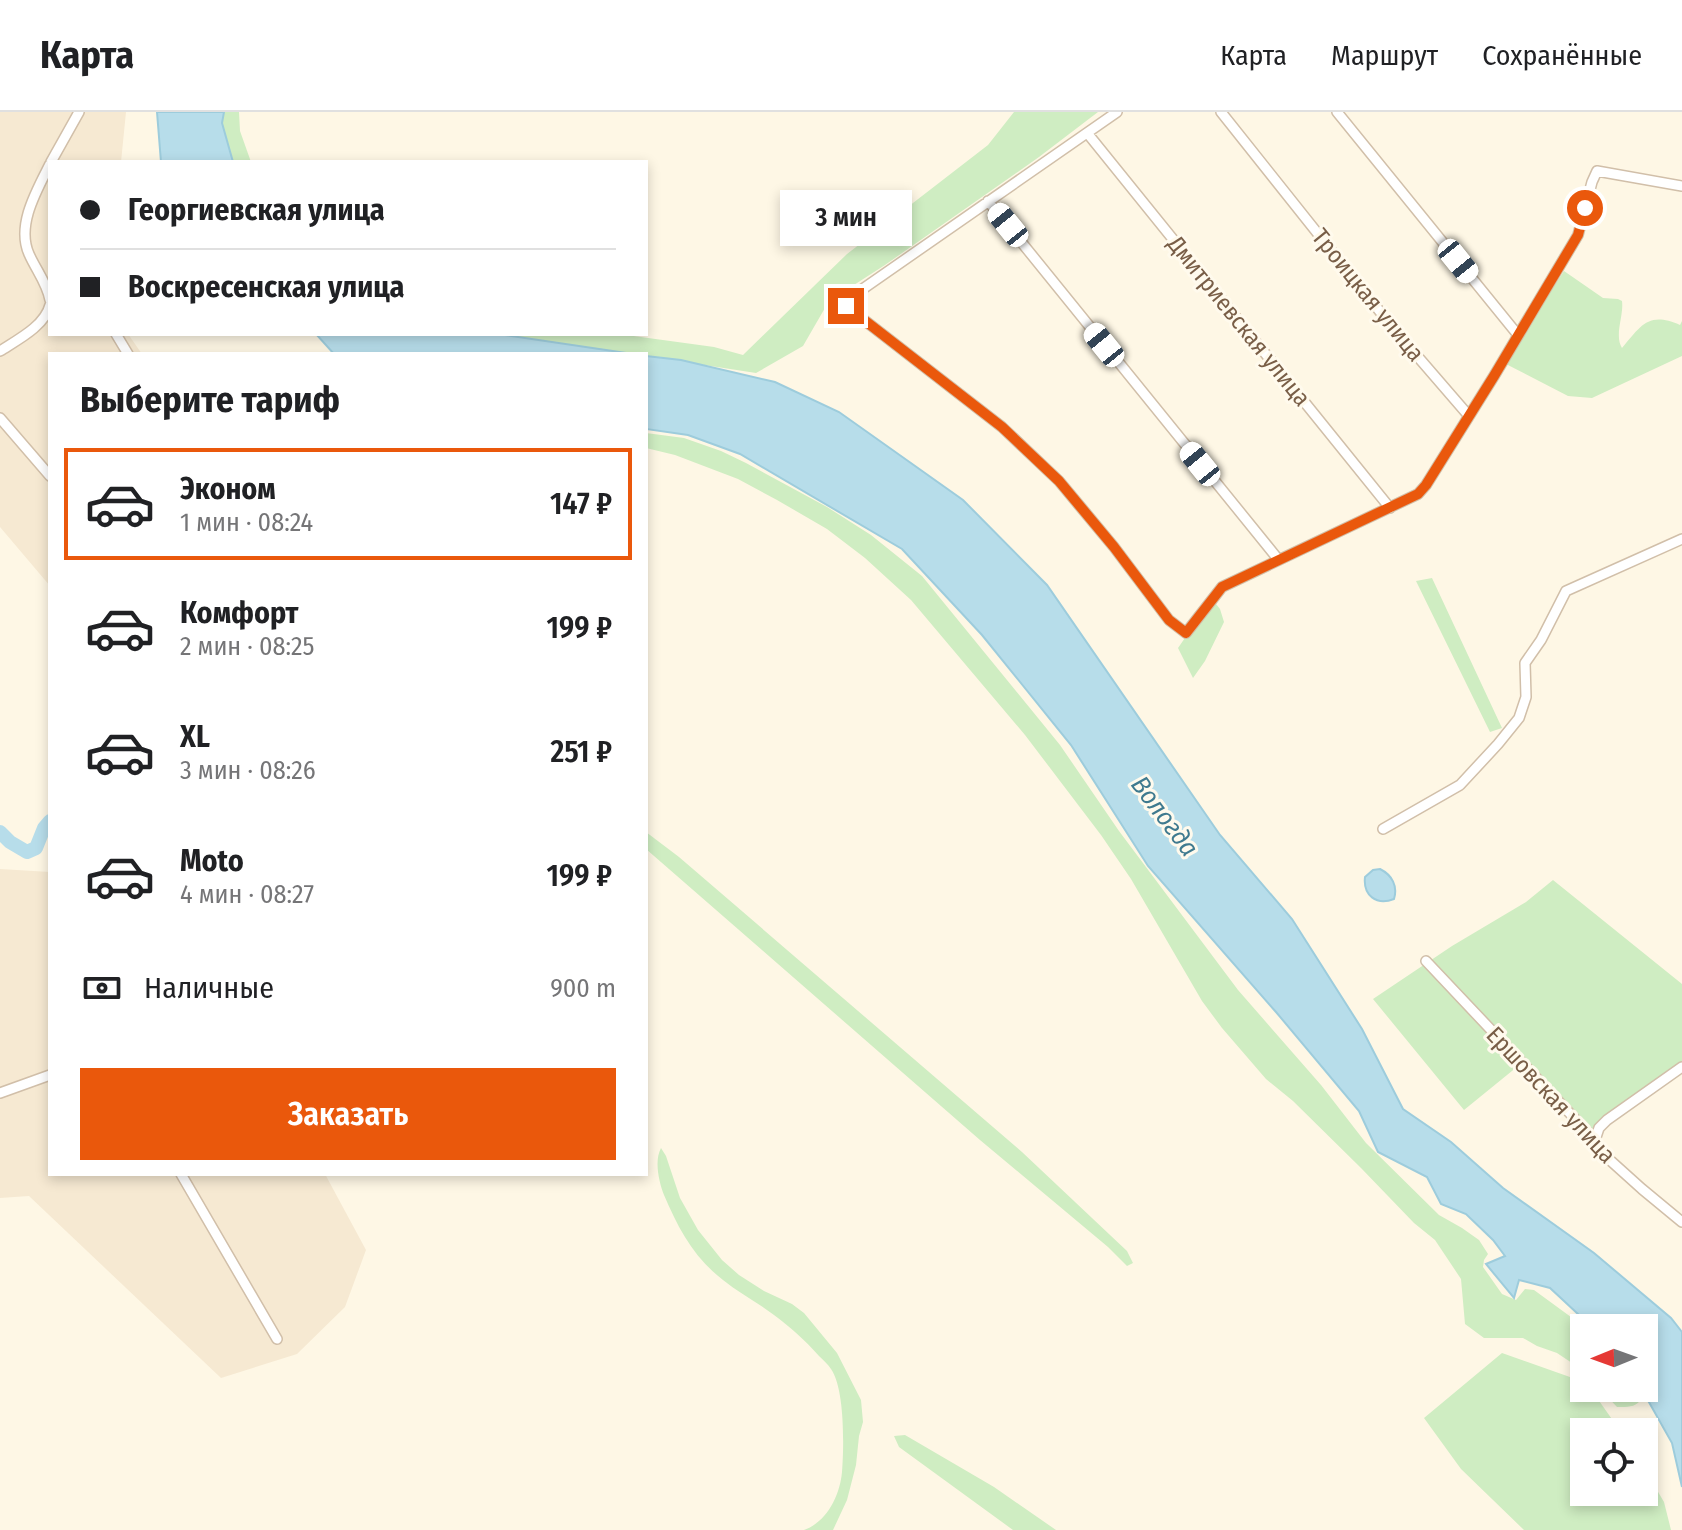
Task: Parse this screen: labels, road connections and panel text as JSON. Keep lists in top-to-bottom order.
{
  "streets": {
    "street": ["Троицкая улица", "Дмитриевская улица", "Ершовская улица"]
  },
  "water": ["Вологда"],
  "north": "left",
  "page": {
    "header": "Карта",
    "nav": ["Карта", "Маршрут", "Сохранённые"],
    "banner": ["Георгиевская улица", "Воскресенская улица"],
    "bubble": "3 мин",
    "heading": "Выберите тариф",
    "list": [
      {
        "name": "Эконом",
        "note": "1 мин · 08:24",
        "value": "147 ₽"
      },
      {
        "name": "Комфорт",
        "note": "2 мин · 08:25",
        "value": "199 ₽"
      },
      {
        "name": "XL",
        "note": "3 мин · 08:26",
        "value": "251 ₽"
      },
      {
        "name": "Moto",
        "note": "4 мин · 08:27",
        "value": "199 ₽"
      }
    ],
    "pay": ["Наличные", "900 m"],
    "buttons": "Заказать"
  }
}
